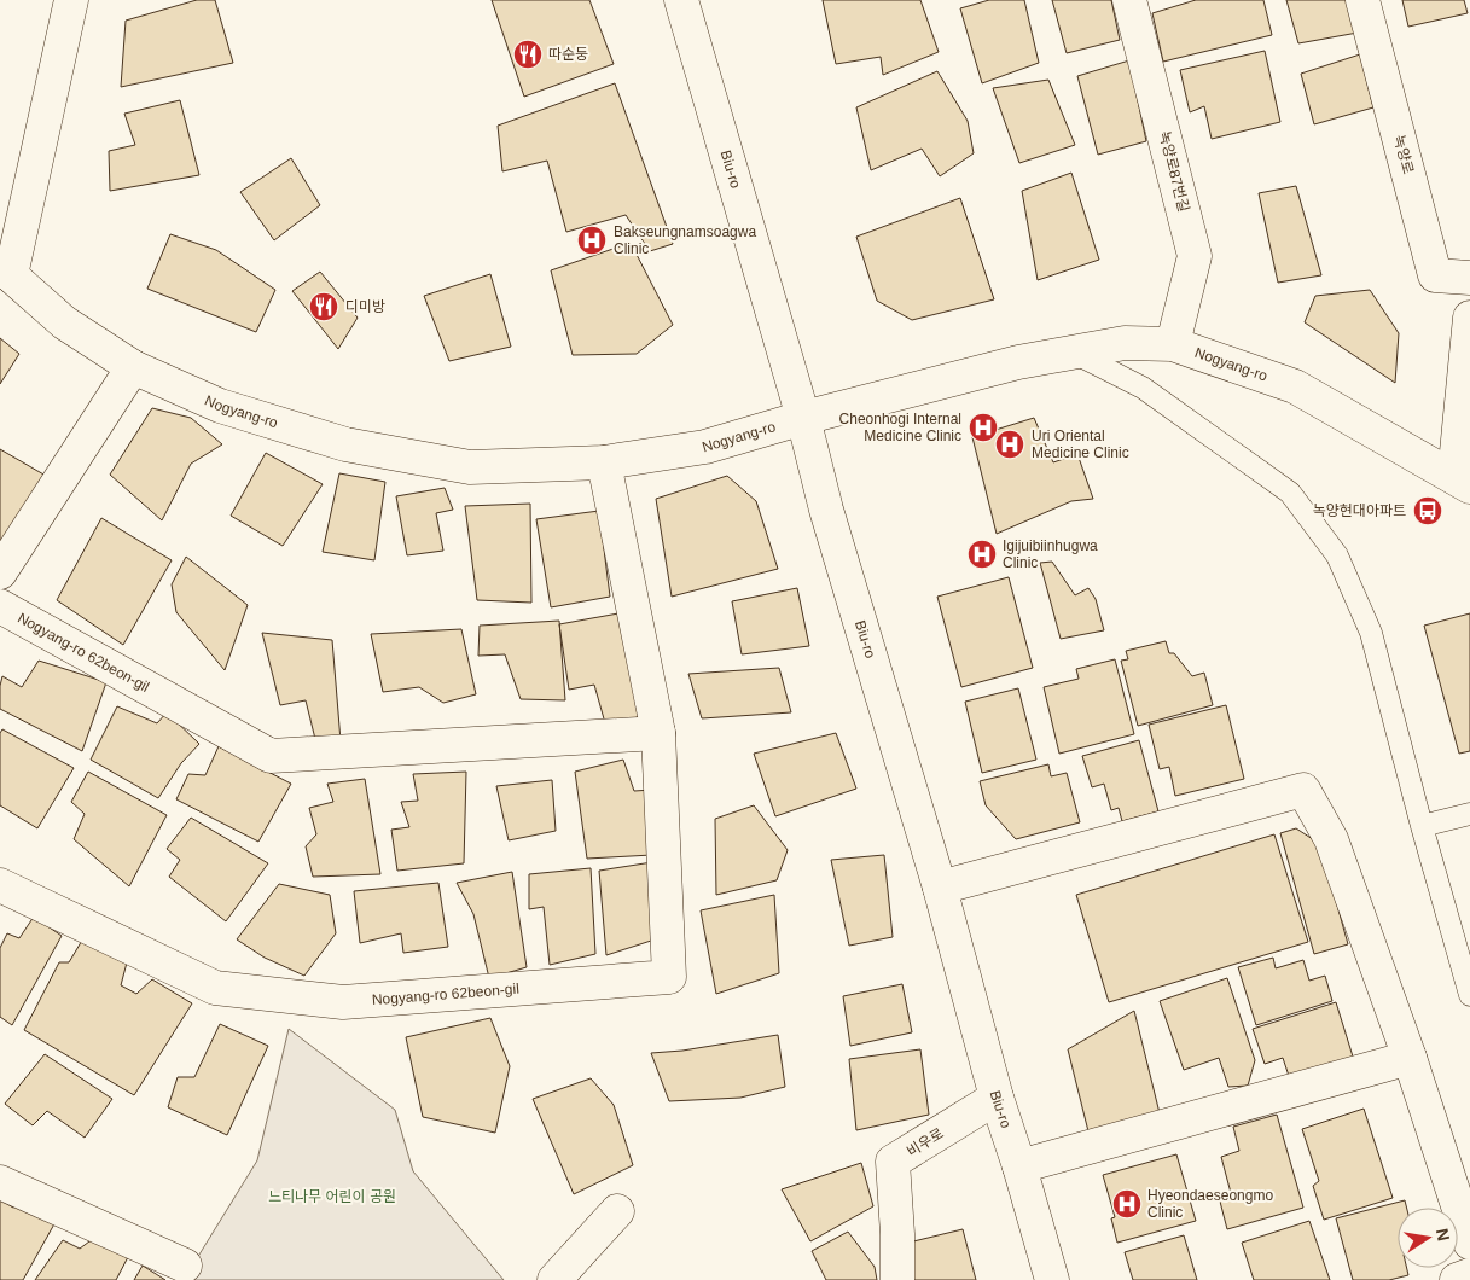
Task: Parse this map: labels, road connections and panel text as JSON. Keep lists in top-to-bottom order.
{
  "streets": {
    "street": [
      "녹양로",
      "Biu-ro",
      "녹양로87번길",
      "Nogyang-ro",
      "Nogyang-ro 62beon-gil",
      "비우로"
    ]
  },
  "crossings": [
    ["Biu-ro", "Nogyang-ro"],
    ["Biu-ro", "비우로"],
    ["녹양로87번길", "Nogyang-ro"],
    ["Nogyang-ro", "Nogyang-ro 62beon-gil"]
  ],
  "parks": ["느티나무 어린이 공원"],
  "places": {
    "restaurant": ["따순둥", "디미방"],
    "hospital": [
      "Bakseungnamsoagwa Clinic",
      "Cheonhogi Internal Medicine Clinic",
      "Uri Oriental Medicine Clinic",
      "Igijuibiinhugwa Clinic",
      "Hyeondaeseongmo Clinic"
    ],
    "bus stop": ["녹양현대아파트"]
  },
  "north": "right"
}
